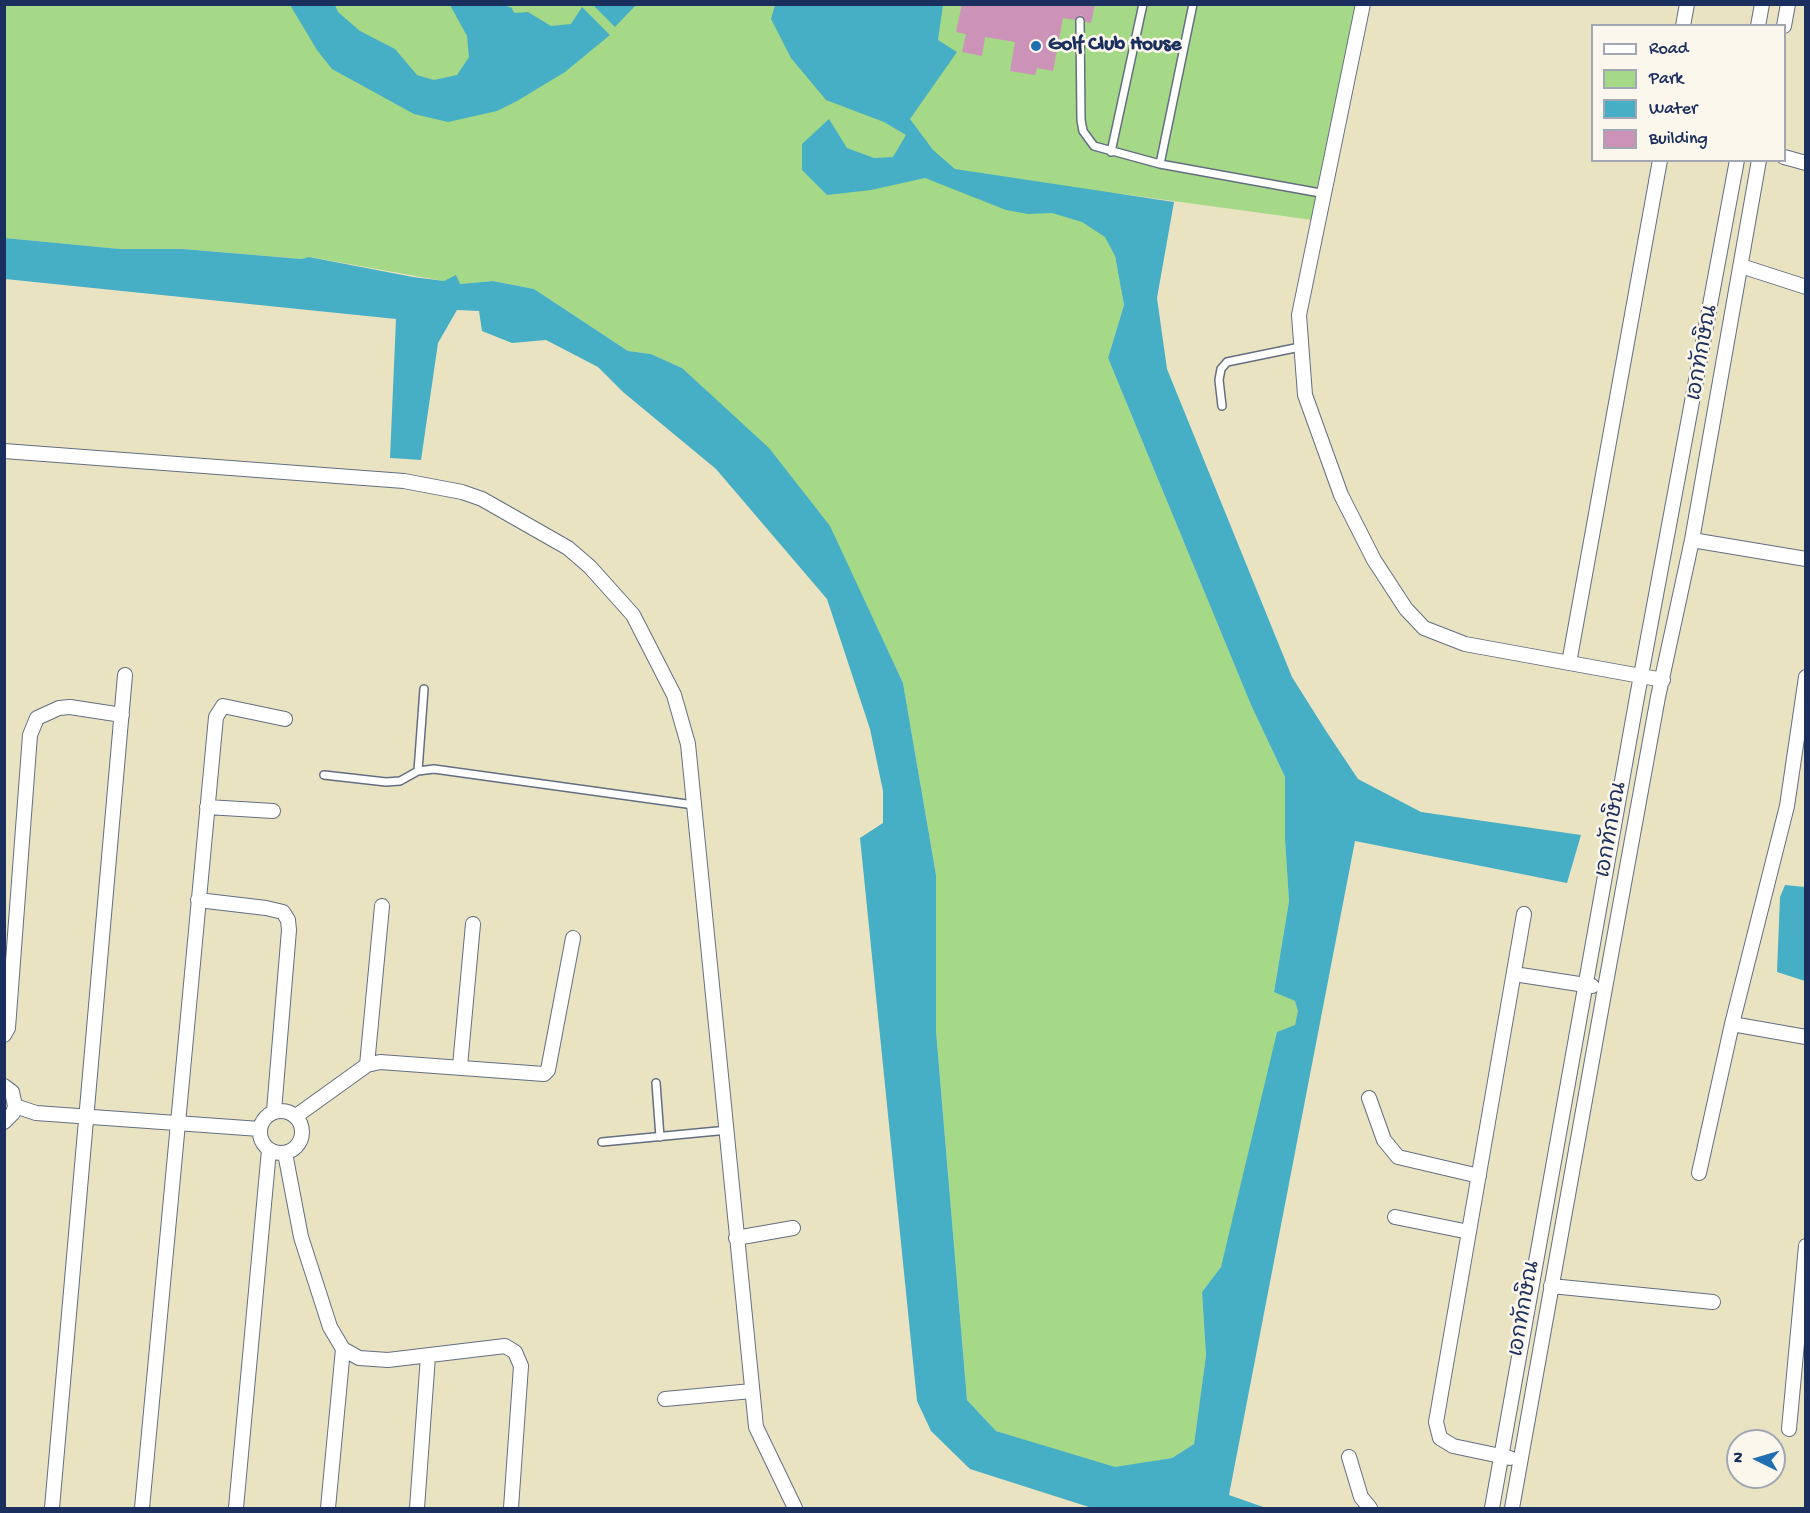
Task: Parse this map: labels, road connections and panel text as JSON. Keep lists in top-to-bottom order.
{
  "streets": {
    "street": ["เอกทักษิณ"]
  },
  "places": ["Golf Club House"],
  "legend": [
    "Road",
    "Park",
    "Water",
    "Building"
  ],
  "north": "left"
}
